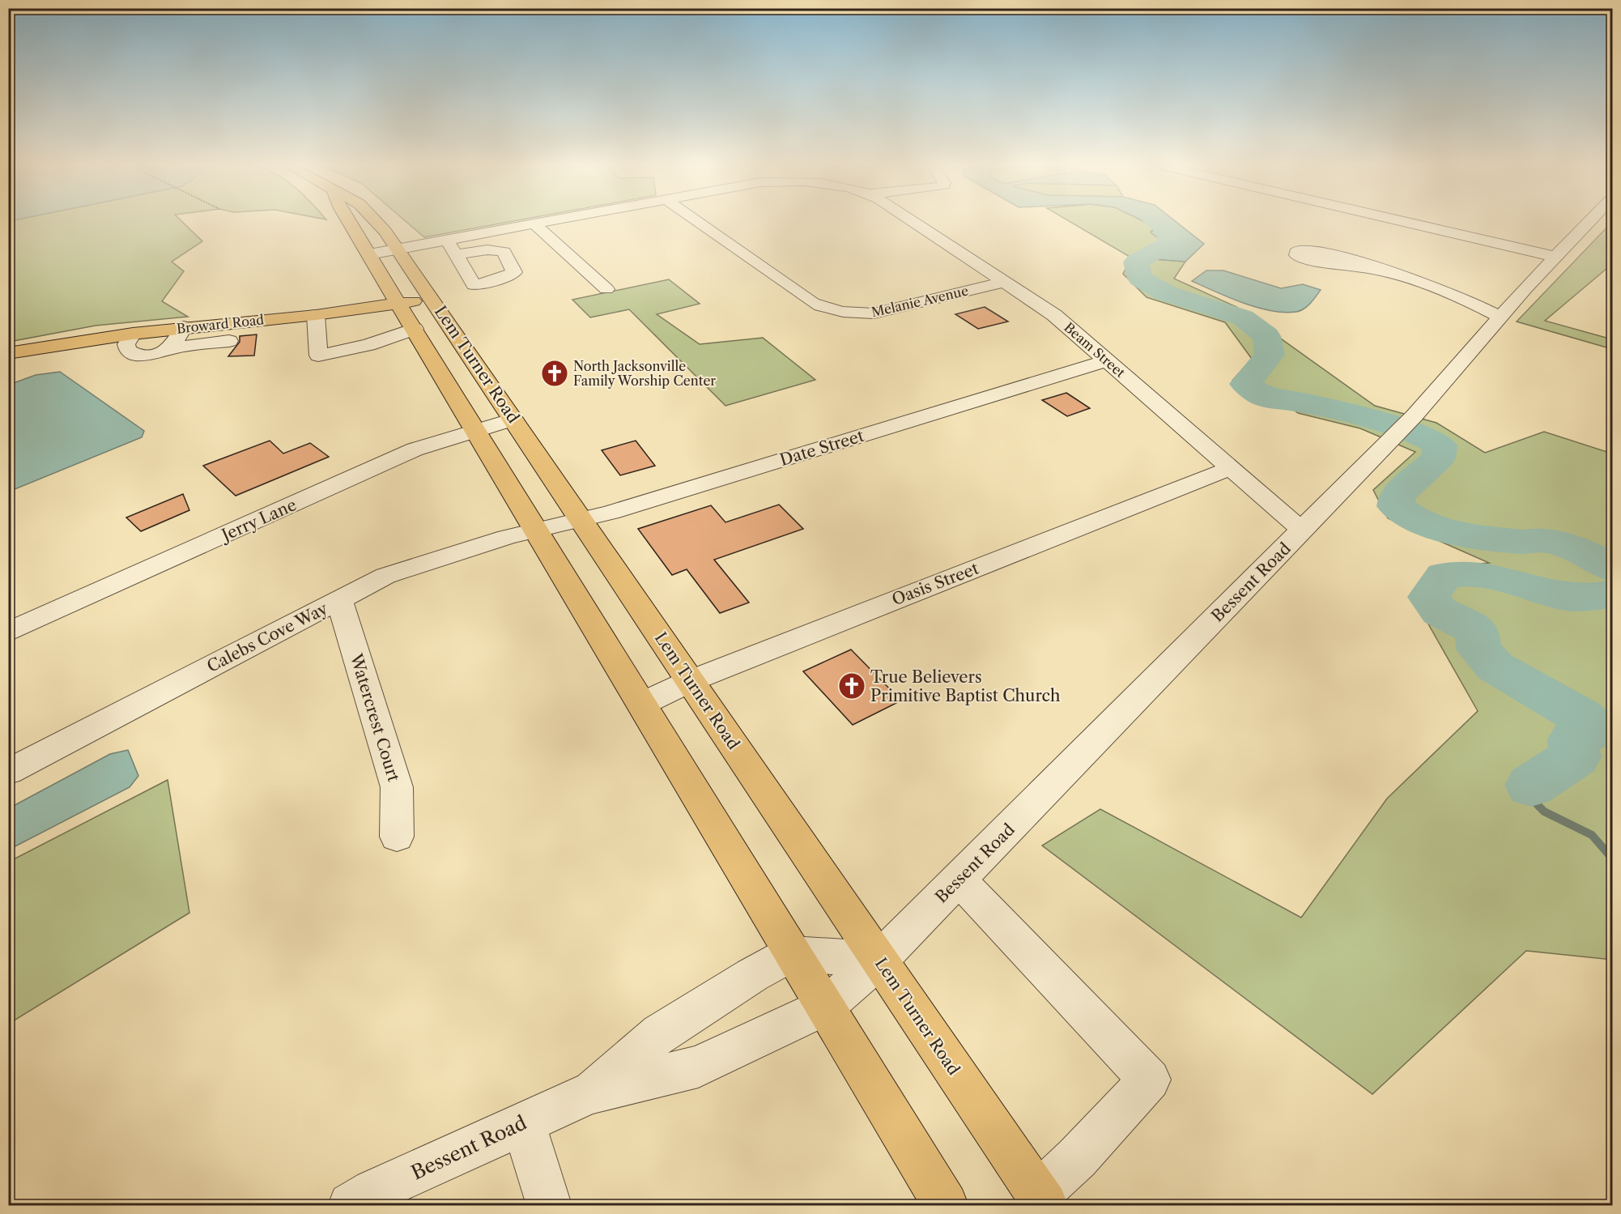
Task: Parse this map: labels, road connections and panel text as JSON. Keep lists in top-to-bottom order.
{
  "streets": {
    "main road": ["Broward Road", "Lem Turner Road"],
    "street": [
      "Melanie Avenue",
      "Beam Street",
      "Date Street",
      "Jerry Lane",
      "Bessent Road",
      "Oasis Street",
      "Calebs Cove Way",
      "Watercrest Court"
    ]
  },
  "crossings": [
    ["Melanie Avenue", "Beam Street"],
    ["Broward Road", "Lem Turner Road"],
    ["Beam Street", "Date Street"],
    ["Beam Street", "Bessent Road"],
    ["Beam Street", "Oasis Street"],
    ["Lem Turner Road", "Date Street"],
    ["Lem Turner Road", "Jerry Lane"],
    ["Lem Turner Road", "Bessent Road"],
    ["Lem Turner Road", "Oasis Street"],
    ["Lem Turner Road", "Calebs Cove Way"],
    ["Date Street", "Calebs Cove Way"],
    ["Calebs Cove Way", "Watercrest Court"]
  ],
  "places": {
    "church": ["North Jacksonville Family Worship Center", "True Believers Primitive Baptist Church"]
  }
}
